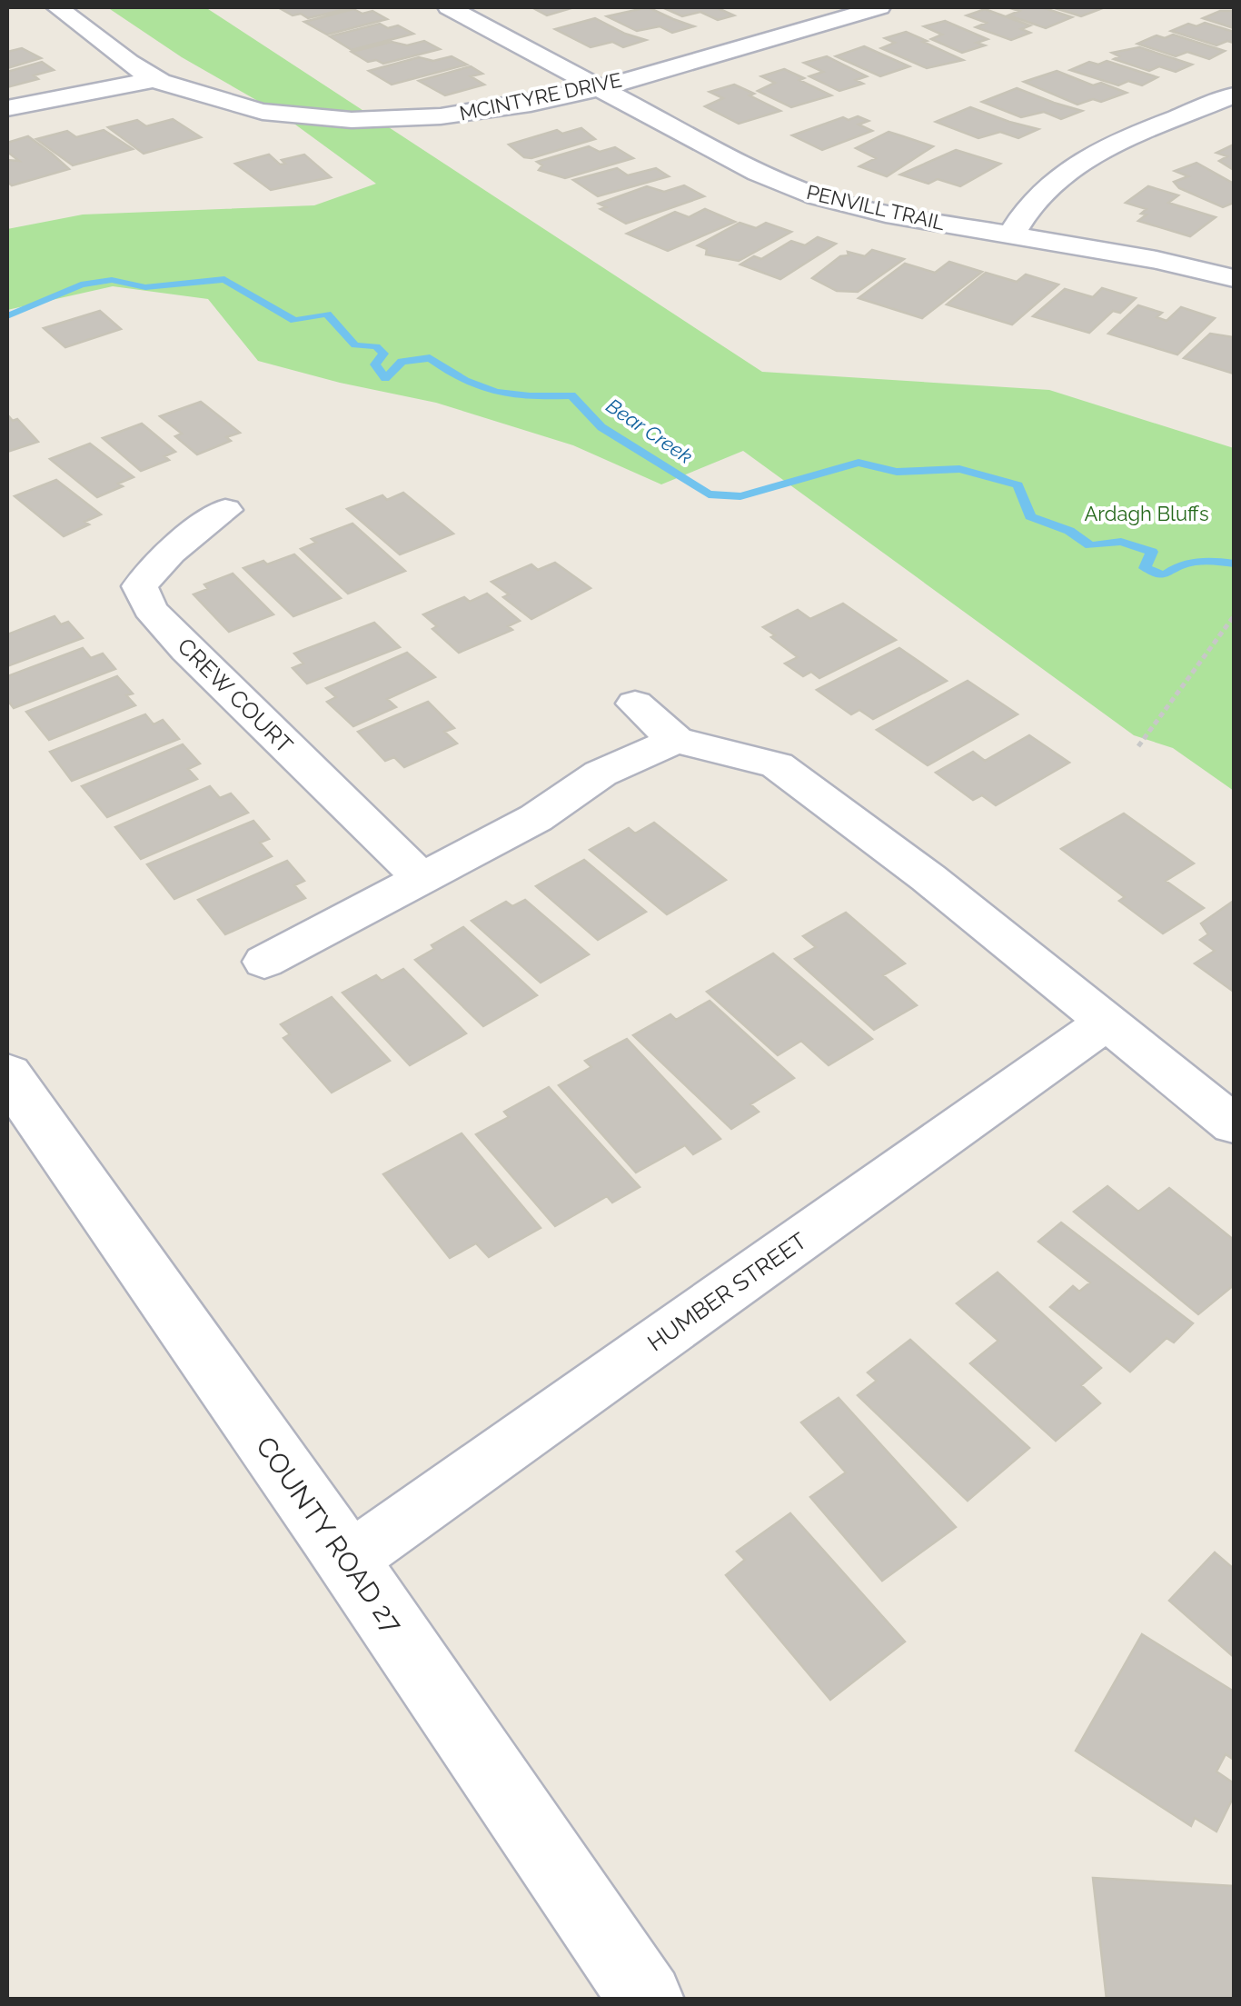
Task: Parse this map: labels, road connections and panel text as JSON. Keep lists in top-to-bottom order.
{
  "streets": {
    "main road": ["COUNTY ROAD 27"],
    "street": [
      "MCINTYRE DRIVE",
      "PENVILL TRAIL",
      "CREW COURT",
      "HUMBER STREET"
    ]
  },
  "crossings": [
    ["MCINTYRE DRIVE", "PENVILL TRAIL"],
    ["HUMBER STREET", "COUNTY ROAD 27"]
  ],
  "water": ["Bear Creek"],
  "parks": ["Ardagh Bluffs"]
}
